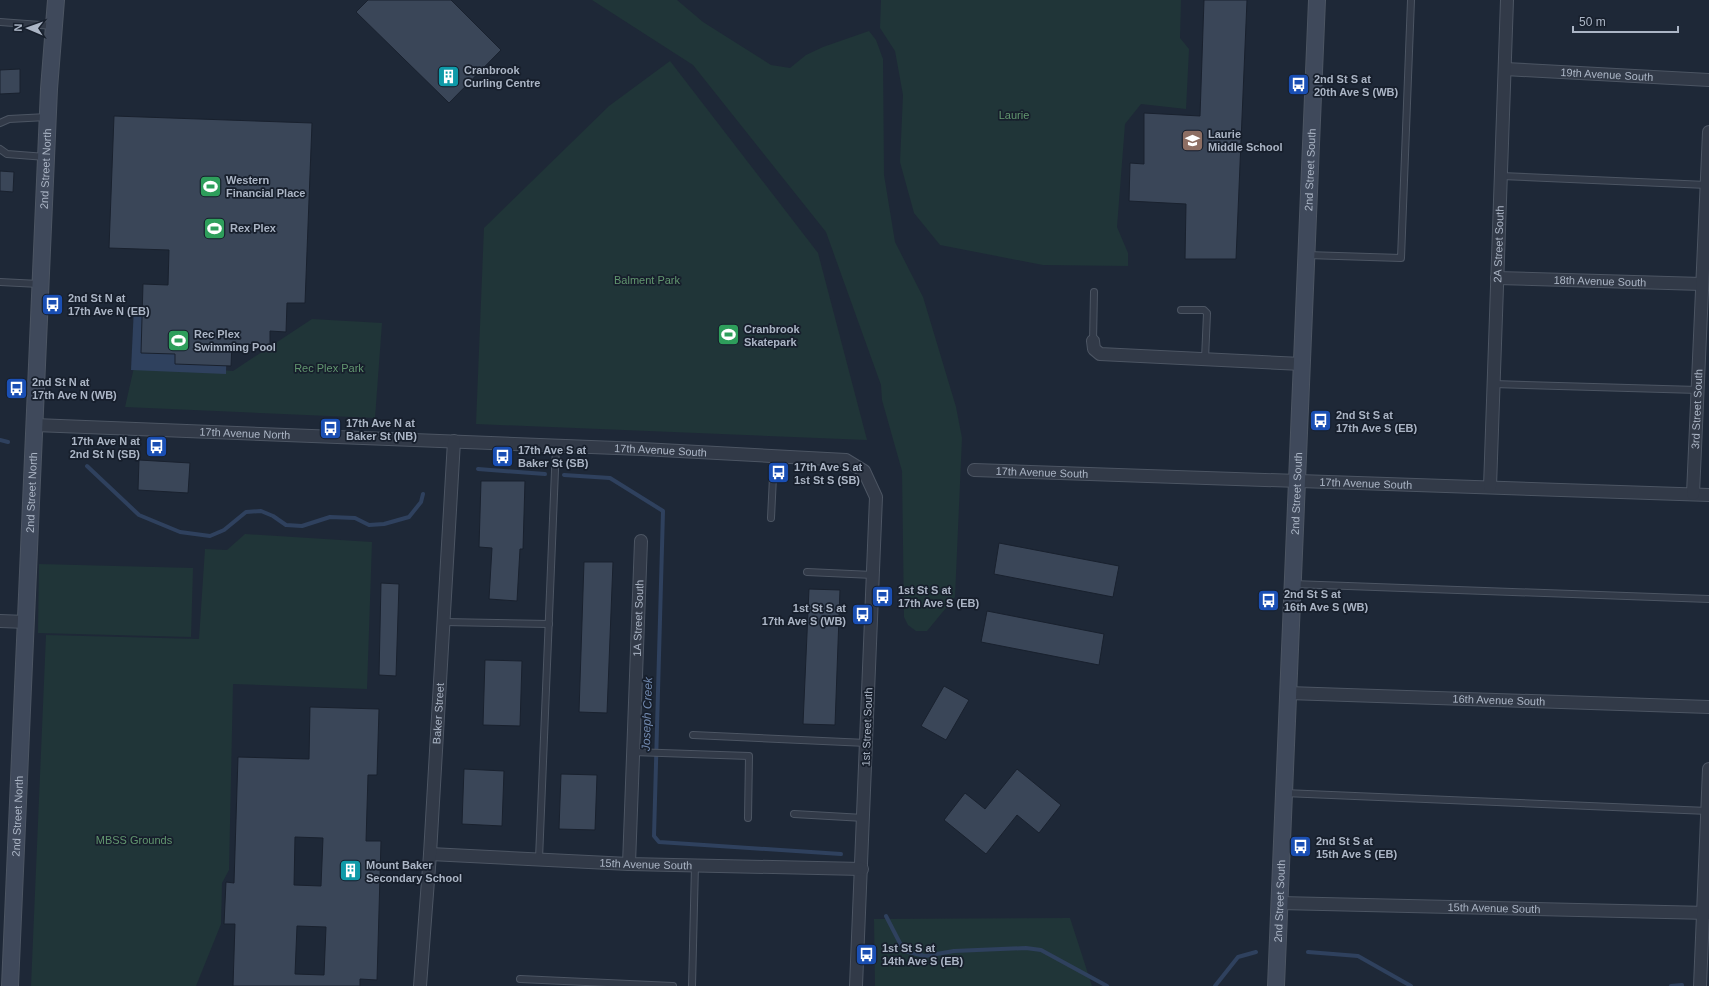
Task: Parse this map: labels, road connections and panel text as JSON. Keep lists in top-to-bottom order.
{
  "streets": {
    "street": [
      "19th Avenue South",
      "2nd Street North",
      "2nd Street South",
      "2A Street South",
      "18th Avenue South",
      "3rd Street South",
      "17th Avenue North",
      "17th Avenue South",
      "1A Street South",
      "16th Avenue South",
      "Baker Street",
      "1st Street South",
      "15th Avenue South"
    ]
  },
  "crossings": [
    ["19th Avenue South", "2A Street South"],
    ["2nd Street North", "17th Avenue North"],
    ["2nd Street South", "17th Avenue South"],
    ["2nd Street South", "16th Avenue South"],
    ["2nd Street South", "15th Avenue South"],
    ["2A Street South", "18th Avenue South"],
    ["2A Street South", "17th Avenue South"],
    ["18th Avenue South", "3rd Street South"],
    ["3rd Street South", "17th Avenue South"],
    ["17th Avenue North", "17th Avenue South"],
    ["17th Avenue North", "Baker Street"],
    ["17th Avenue South", "Baker Street"],
    ["17th Avenue South", "1st Street South"],
    ["1A Street South", "15th Avenue South"],
    ["Baker Street", "15th Avenue South"],
    ["1st Street South", "15th Avenue South"]
  ],
  "water": ["Joseph Creek"],
  "parks": [
    "Laurie",
    "Balment Park",
    "Rec Plex Park",
    "MBSS Grounds"
  ],
  "places": {
    "building": ["Cranbrook Curling Centre", "Mount Baker Secondary School"],
    "bus stop": [
      "2nd St S at 20th Ave S (WB)",
      "2nd St N at 17th Ave N (EB)",
      "2nd St N at 17th Ave N (WB)",
      "2nd St S at 17th Ave S (EB)",
      "17th Ave N at Baker St (NB)",
      "17th Ave N at 2nd St N (SB)",
      "17th Ave S at Baker St (SB)",
      "17th Ave S at 1st St S (SB)",
      "1st St S at 17th Ave S (EB)",
      "2nd St S at 16th Ave S (WB)",
      "1st St S at 17th Ave S (WB)",
      "2nd St S at 15th Ave S (EB)",
      "1st St S at 14th Ave S (EB)"
    ],
    "school or university": ["Laurie Middle School"],
    "sports": [
      "Western Financial Place",
      "Rex Plex",
      "Cranbrook Skatepark",
      "Rec Plex Swimming Pool"
    ]
  },
  "scale_bar": "50 m",
  "north": "left"
}
